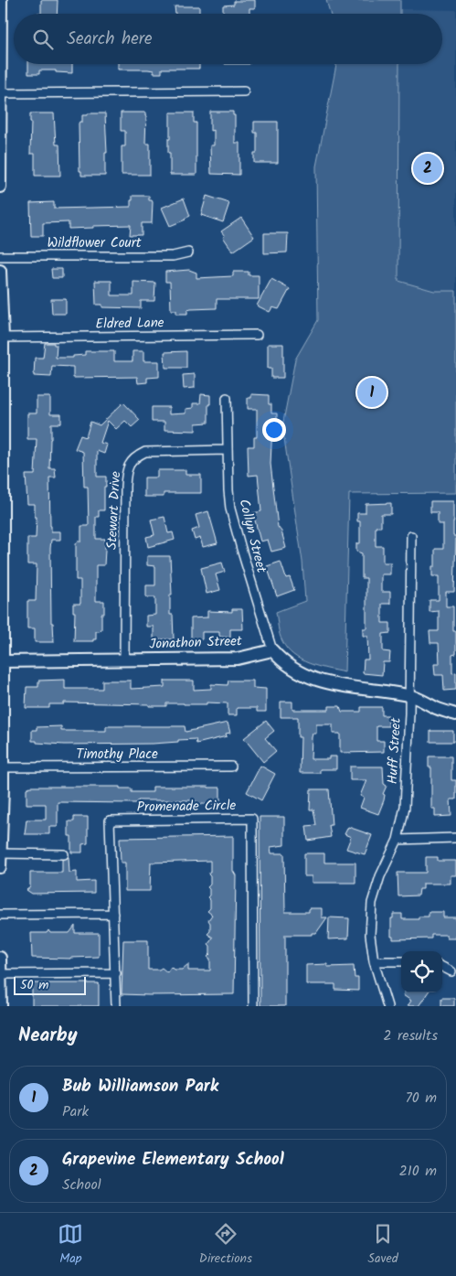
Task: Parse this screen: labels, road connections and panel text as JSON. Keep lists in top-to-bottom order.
{
  "streets": {
    "main road": ["Jonathon Street"],
    "street": [
      "Wildflower Court",
      "Eldred Lane",
      "Stewart Drive",
      "Collyn Street",
      "Huff Street",
      "Timothy Place",
      "Promenade Circle"
    ]
  },
  "crossings": [
    ["Stewart Drive", "Collyn Street"],
    ["Stewart Drive", "Jonathon Street"],
    ["Collyn Street", "Jonathon Street"]
  ],
  "scale_bar": "50 m",
  "page": {
    "search": "Search here",
    "pins": ["2", "1"],
    "scale": "50 m",
    "heading": ["Nearby", "2 results"],
    "list": [
      {
        "mark": "1",
        "name": "Bub Williamson Park",
        "note": "Park",
        "value": "70 m"
      },
      {
        "mark": "2",
        "name": "Grapevine Elementary School",
        "note": "School",
        "value": "210 m"
      }
    ],
    "nav": ["Map", "Directions", "Saved"]
  }
}
